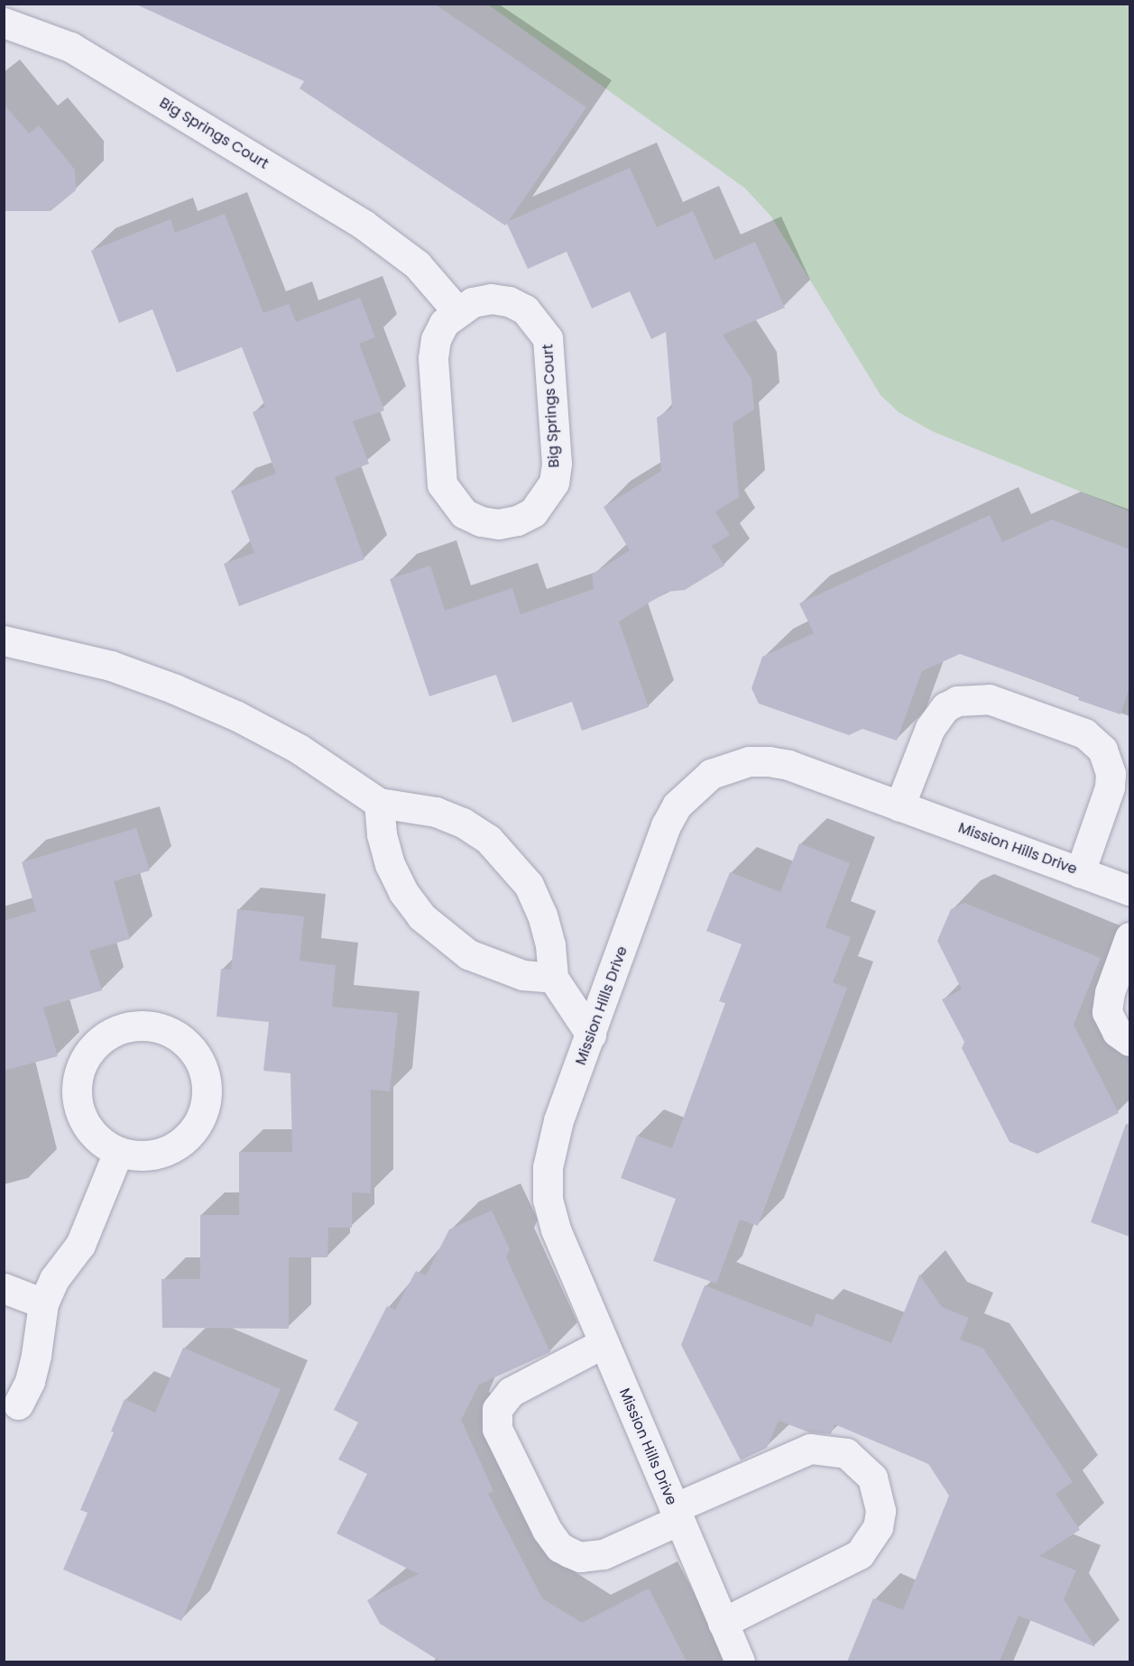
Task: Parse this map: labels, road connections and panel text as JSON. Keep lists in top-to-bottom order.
{
  "streets": {
    "street": ["Big Springs Court", "Mission Hills Drive"]
  }
}
